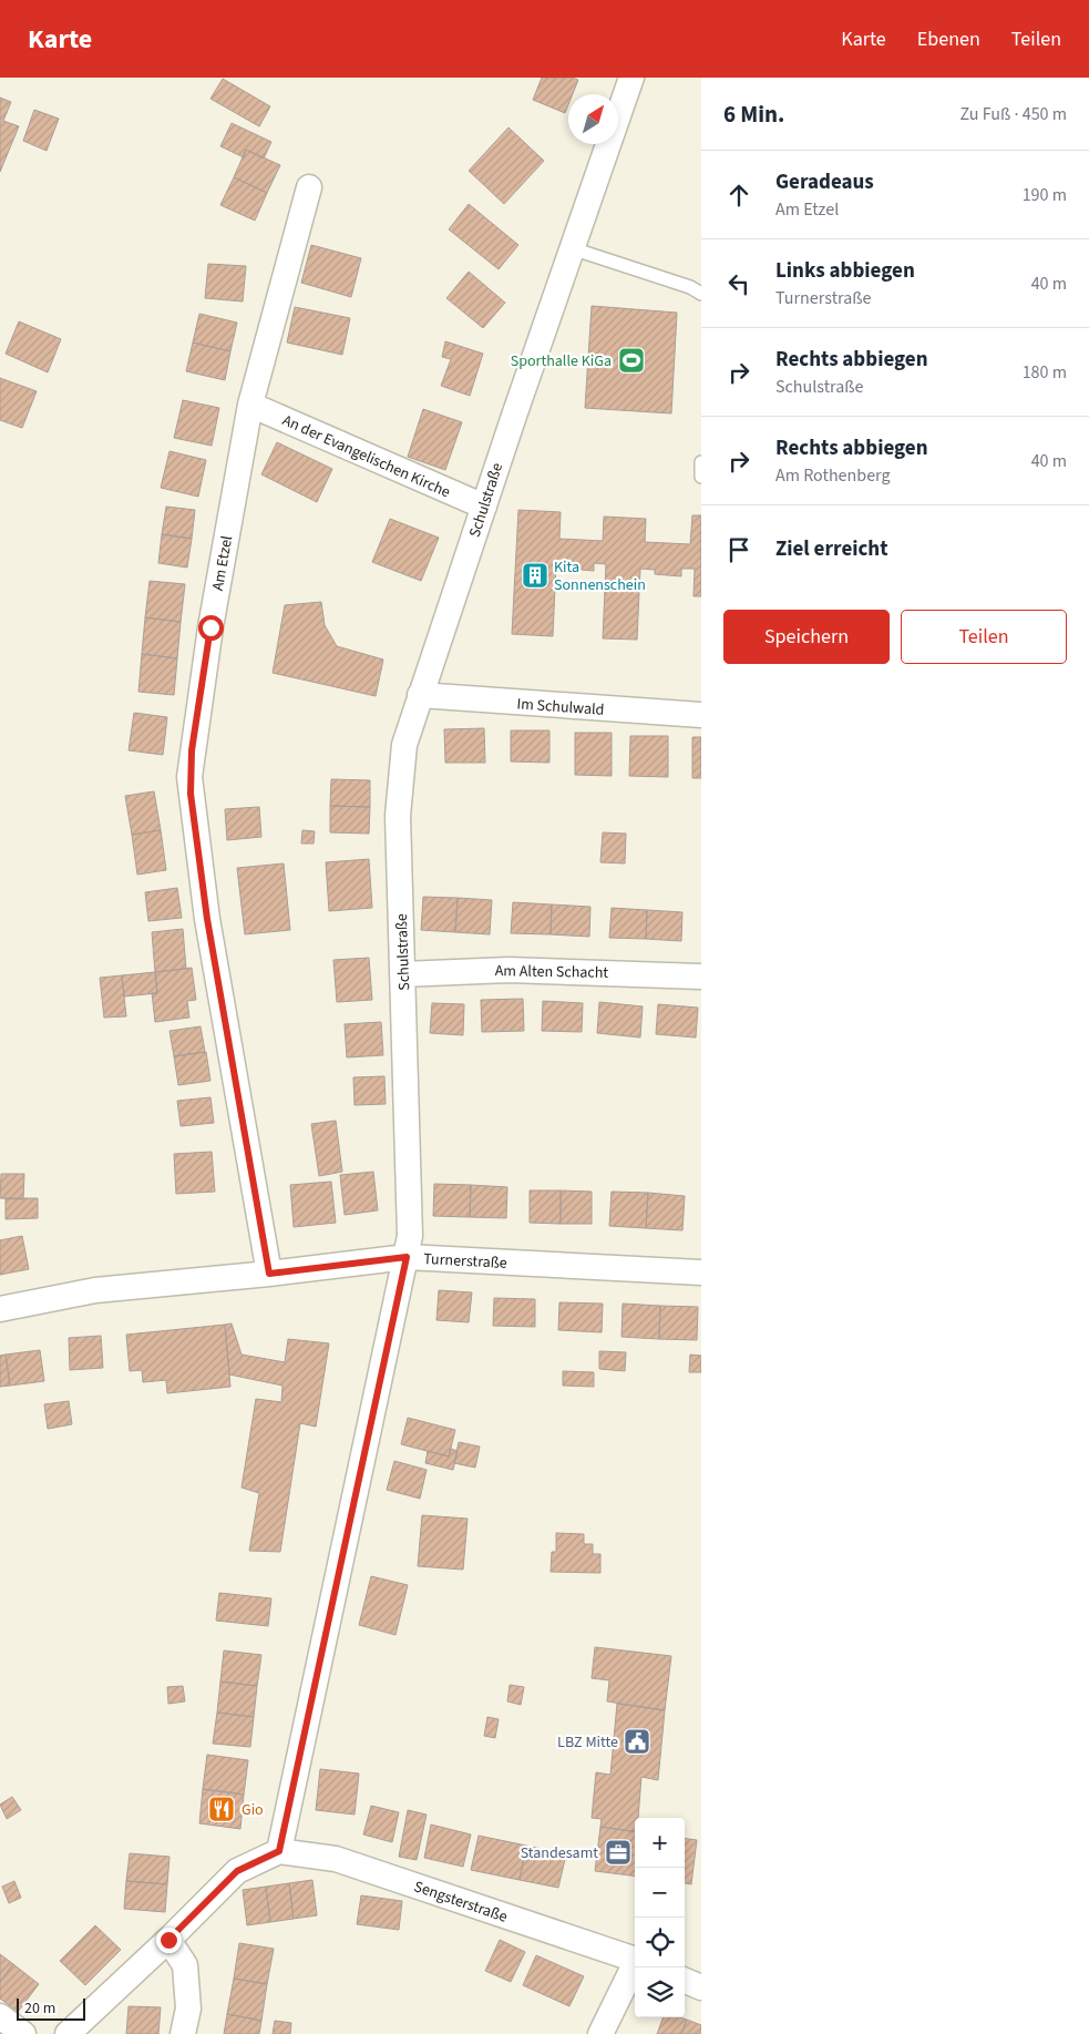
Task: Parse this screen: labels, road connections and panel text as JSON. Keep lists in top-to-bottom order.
{
  "streets": {
    "street": [
      "An der Evangelischen Kirche",
      "Schulstraße",
      "Am Etzel",
      "Im Schulwald",
      "Am Alten Schacht",
      "Turnerstraße",
      "Sengsterstraße"
    ]
  },
  "crossings": [
    ["An der Evangelischen Kirche", "Schulstraße"],
    ["An der Evangelischen Kirche", "Am Etzel"],
    ["Schulstraße", "Im Schulwald"],
    ["Schulstraße", "Am Alten Schacht"],
    ["Schulstraße", "Turnerstraße"],
    ["Schulstraße", "Sengsterstraße"],
    ["Am Etzel", "Turnerstraße"]
  ],
  "places": {
    "sports": ["Sporthalle KiGa"],
    "building": ["Kita Sonnenschein"],
    "public building": ["LBZ Mitte"],
    "restaurant": ["Gio"],
    "office": ["Standesamt"]
  },
  "scale_bar": "20 m",
  "north": "top right",
  "page": {
    "header": "Karte",
    "nav": ["Karte", "Ebenen", "Teilen"],
    "heading": ["6 Min.", "Zu Fuß · 450 m"],
    "list": [
      ["Geradeaus", "Am Etzel", "190 m"],
      ["Links abbiegen", "Turnerstraße", "40 m"],
      ["Rechts abbiegen", "Schulstraße", "180 m"],
      ["Rechts abbiegen", "Am Rothenberg", "40 m"],
      "Ziel erreicht"
    ],
    "buttons": ["Speichern", "Teilen"],
    "map_buttons": ["+", "−"],
    "scale": "20 m"
  }
}
